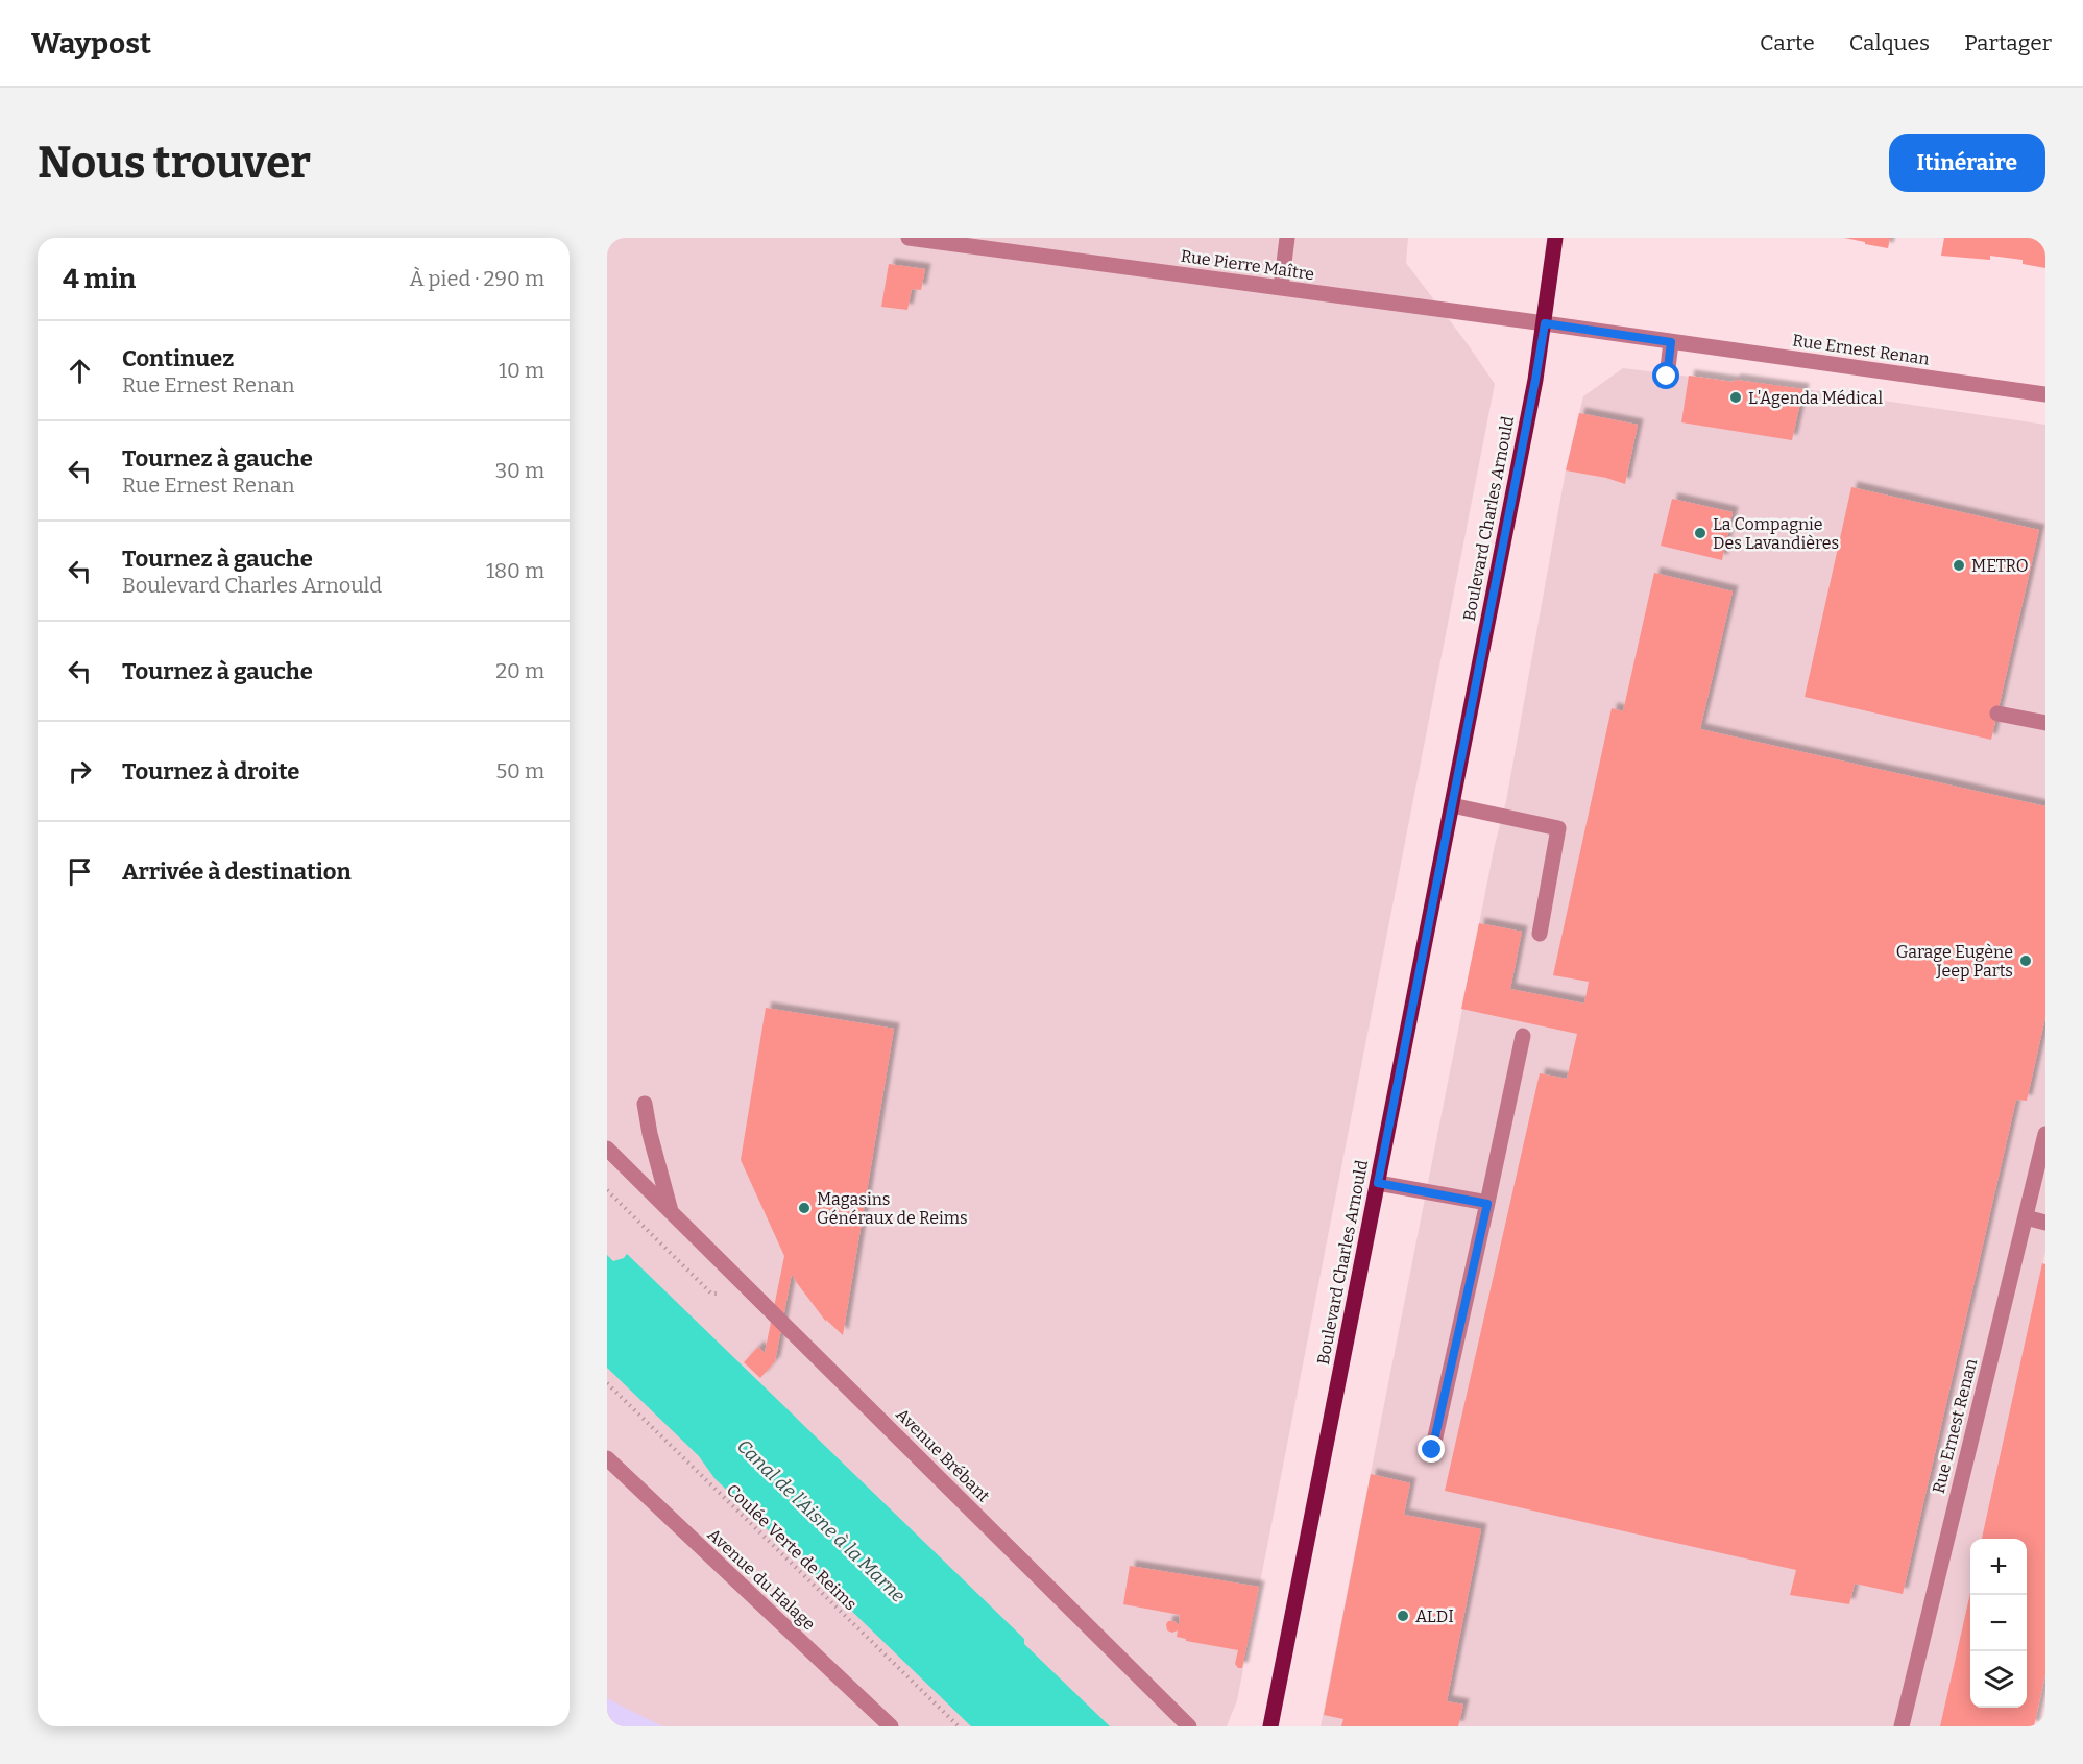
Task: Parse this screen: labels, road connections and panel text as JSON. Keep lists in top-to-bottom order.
{
  "streets": {
    "main road": ["Boulevard Charles Arnould"],
    "street": [
      "Rue Pierre Maître",
      "Rue Ernest Renan",
      "Avenue Brébant",
      "Avenue du Halage"
    ],
    "path": ["Coulée Verte de Reims"]
  },
  "crossings": [
    ["Rue Pierre Maître", "Rue Ernest Renan"],
    ["Rue Pierre Maître", "Boulevard Charles Arnould"],
    ["Rue Ernest Renan", "Boulevard Charles Arnould"]
  ],
  "water": ["Canal de l'Aisne à la Marne"],
  "places": [
    "L'Agenda Médical",
    "La Compagnie Des Lavandières",
    "METRO",
    "Garage Eugène Jeep Parts",
    "Magasins Généraux de Reims",
    "ALDI"
  ],
  "page": {
    "header": "Waypost",
    "nav": ["Carte", "Calques", "Partager"],
    "buttons": "Itinéraire",
    "title": "Nous trouver",
    "heading": ["4 min", "À pied · 290 m"],
    "list": [
      ["Continuez", "Rue Ernest Renan", "10 m"],
      ["Tournez à gauche", "Rue Ernest Renan", "30 m"],
      ["Tournez à gauche", "Boulevard Charles Arnould", "180 m"],
      ["Tournez à gauche", "20 m"],
      ["Tournez à droite", "50 m"],
      "Arrivée à destination"
    ],
    "map_buttons": ["+", "−"]
  }
}
